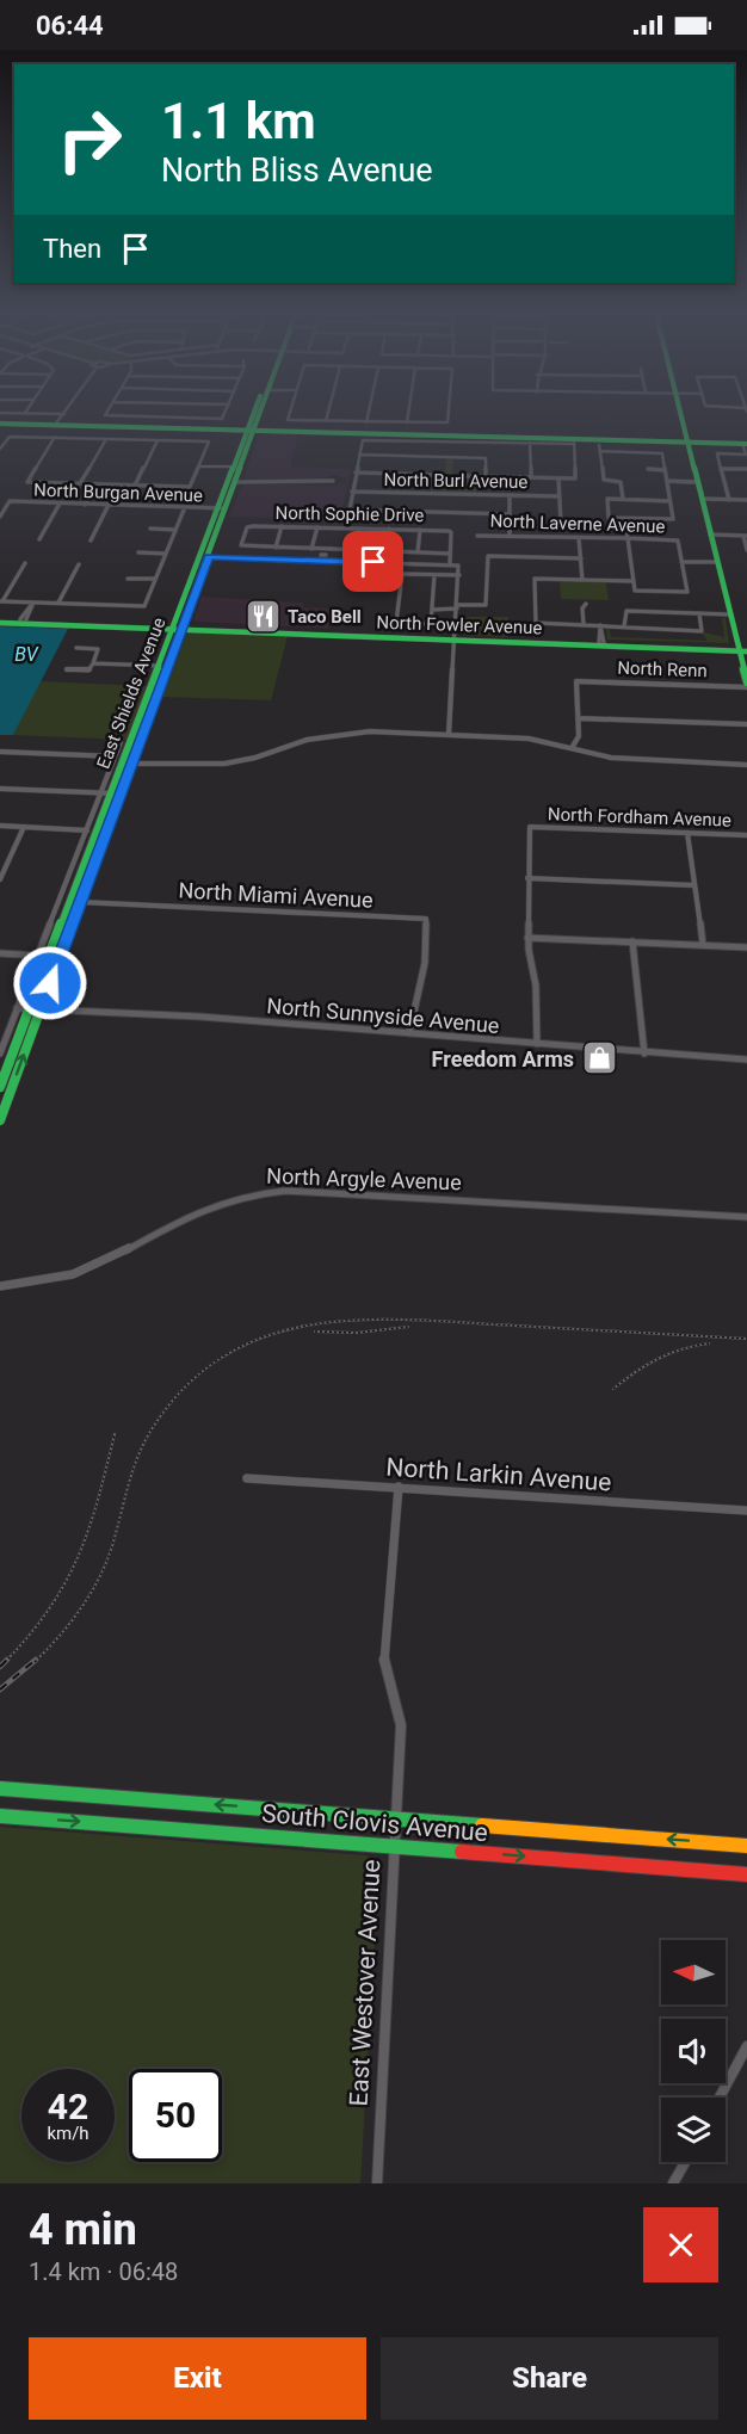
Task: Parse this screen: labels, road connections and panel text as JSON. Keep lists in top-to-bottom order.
{
  "streets": {
    "main road": ["North Fowler Avenue", "East Shields Avenue", "South Clovis Avenue"],
    "street": [
      "North Burl Avenue",
      "North Burgan Avenue",
      "North Sophie Drive",
      "North Laverne Avenue",
      "North Renn",
      "North Fordham Avenue",
      "North Miami Avenue",
      "North Sunnyside Avenue",
      "North Argyle Avenue",
      "North Larkin Avenue",
      "East Westover Avenue"
    ]
  },
  "crossings": [
    ["North Burgan Avenue", "East Shields Avenue"],
    ["North Fowler Avenue", "East Shields Avenue"],
    ["East Shields Avenue", "North Miami Avenue"],
    ["East Shields Avenue", "North Sunnyside Avenue"],
    ["North Miami Avenue", "North Sunnyside Avenue"],
    ["North Larkin Avenue", "East Westover Avenue"],
    ["South Clovis Avenue", "East Westover Avenue"]
  ],
  "water": ["BV"],
  "places": {
    "restaurant": ["Taco Bell"],
    "shop": ["Freedom Arms"]
  },
  "north": "left",
  "page": {
    "status": "06:44",
    "turn": ["1.1 km", "North Bliss Avenue"],
    "then": "Then",
    "speed": "42 km/h",
    "limit": "50",
    "heading": ["4 min", "1.4 km · 06:48"],
    "buttons": ["Exit", "Share"]
  }
}
